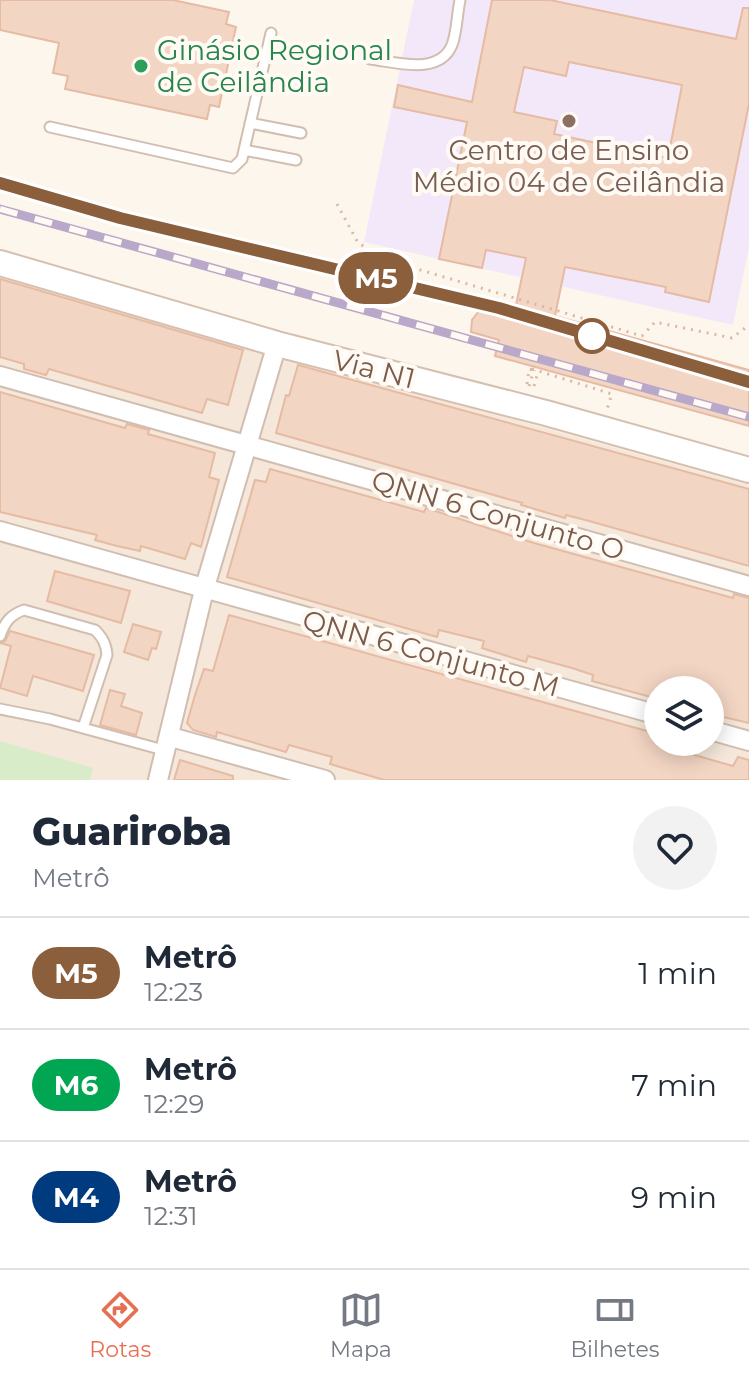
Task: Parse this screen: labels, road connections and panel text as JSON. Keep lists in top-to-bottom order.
{
  "streets": {
    "street": ["Via N1", "QNN 6 Conjunto O", "QNN 6 Conjunto M"]
  },
  "places": ["Ginásio Regional de Ceilândia", "Centro de Ensino Médio 04 de Ceilândia"],
  "lines": ["metro line M5"],
  "page": {
    "on_map": "M5",
    "heading": ["Guariroba", "Metrô"],
    "list": [
      {
        "mark": "M5",
        "name": "Metrô",
        "note": "12:23",
        "value": "1 min"
      },
      {
        "mark": "M6",
        "name": "Metrô",
        "note": "12:29",
        "value": "7 min"
      },
      {
        "mark": "M4",
        "name": "Metrô",
        "note": "12:31",
        "value": "9 min"
      }
    ],
    "tabs": ["Rotas", "Mapa", "Bilhetes"]
  }
}
